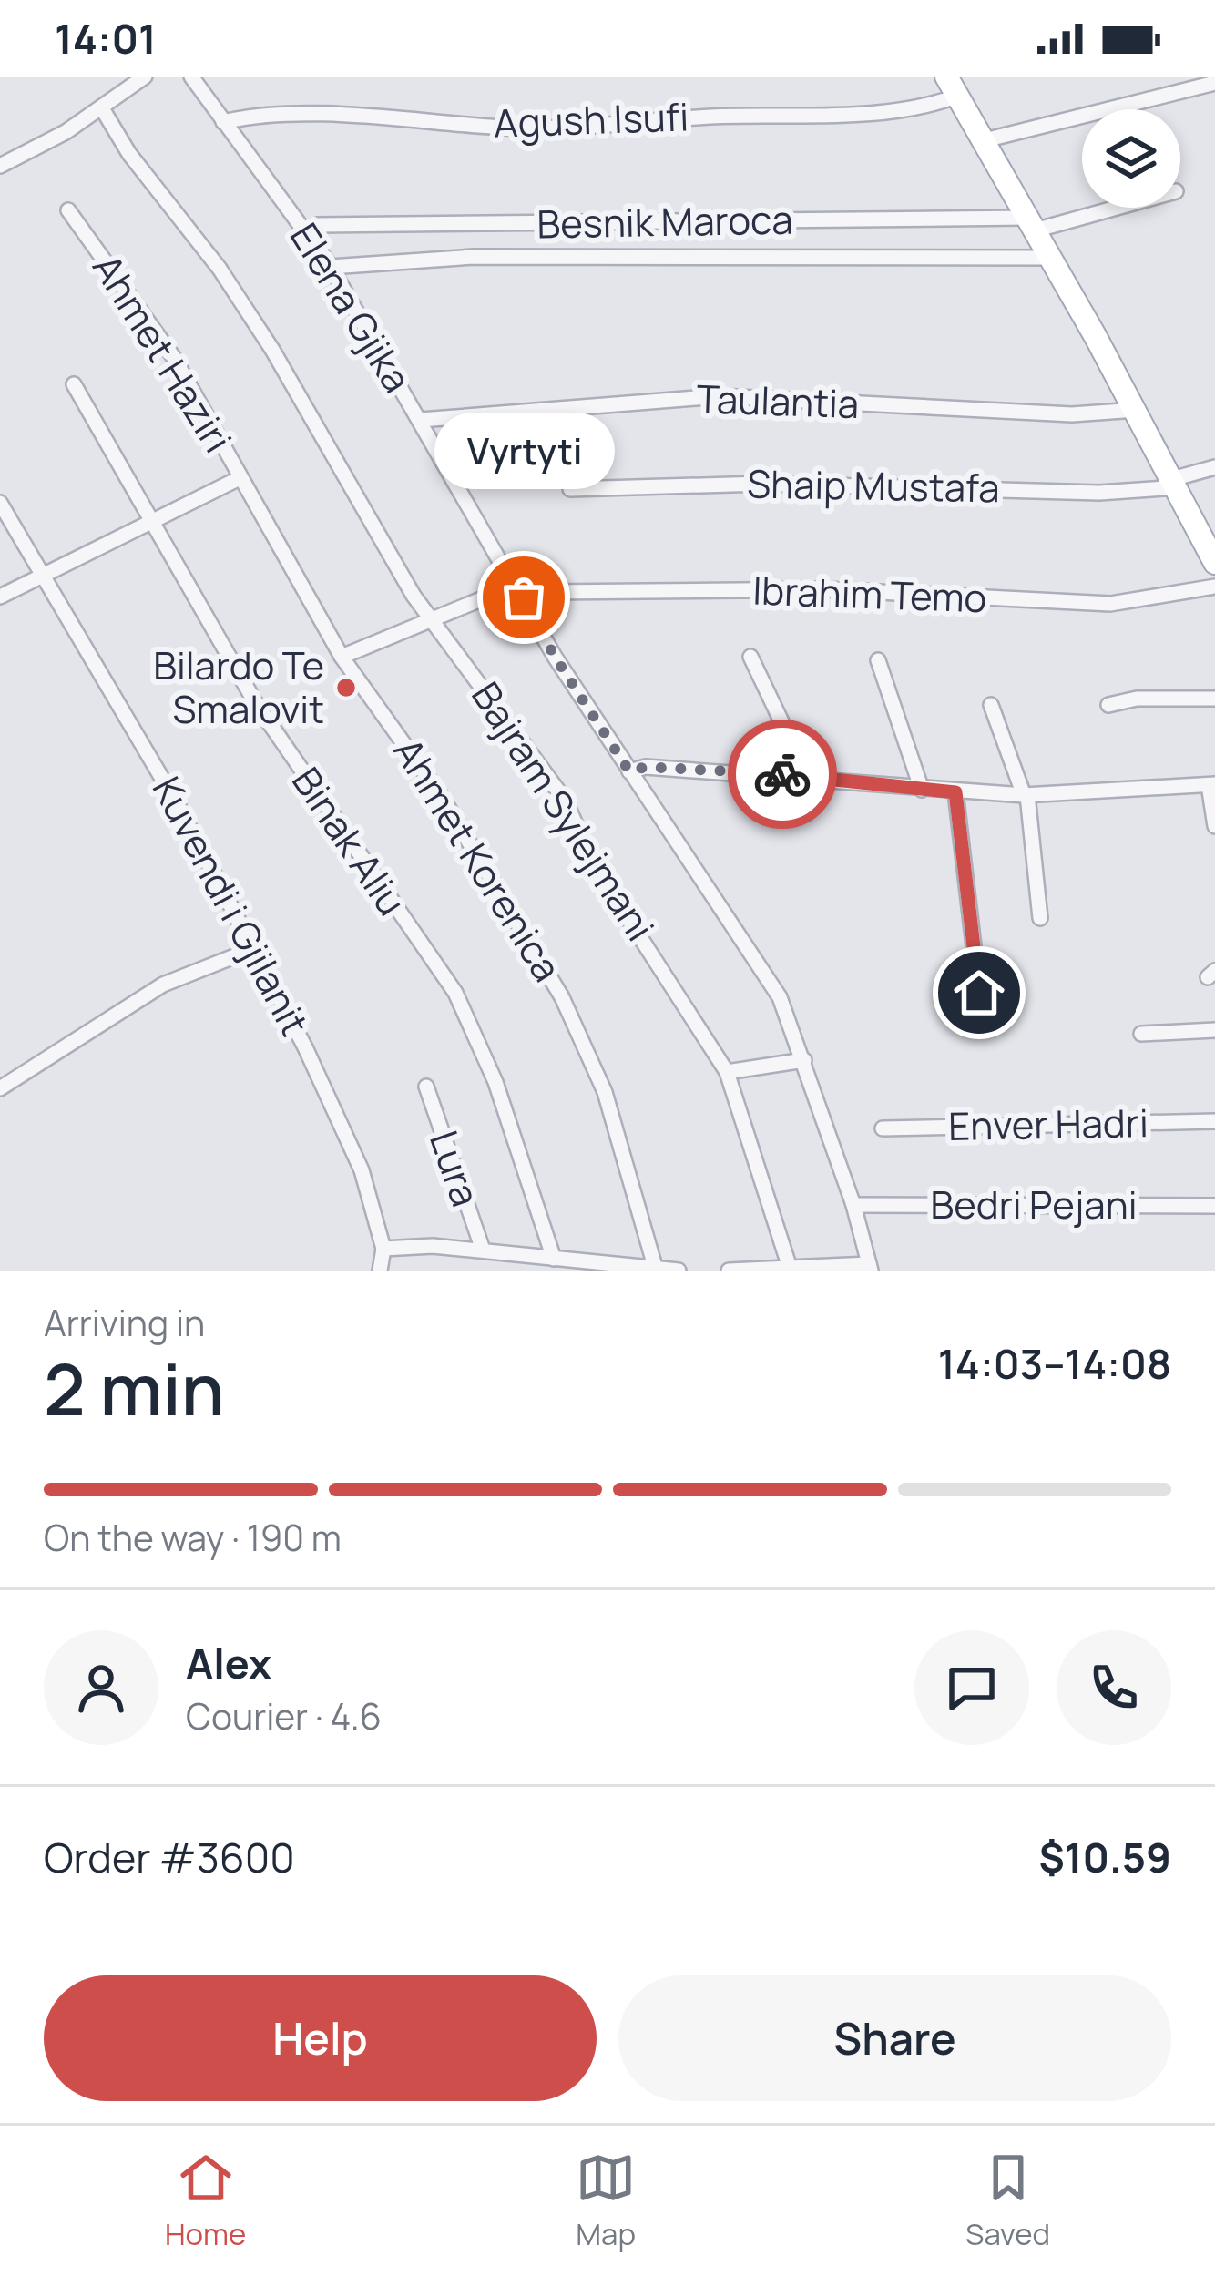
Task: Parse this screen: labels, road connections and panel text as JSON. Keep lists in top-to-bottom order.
{
  "streets": {
    "street": [
      "Agush Isufi",
      "Besnik Maroca",
      "Elena Gjika",
      "Ahmet Haziri",
      "Taulantia",
      "Shaip Mustafa",
      "Ibrahim Temo",
      "Bajram Sylejmani",
      "Binak Aliu",
      "Ahmet Korenica",
      "Kuvendi i Gjilanit",
      "Enver Hadri",
      "Lura",
      "Bedri Pejani"
    ]
  },
  "crossings": [
    ["Agush Isufi", "Elena Gjika"],
    ["Besnik Maroca", "Elena Gjika"],
    ["Elena Gjika", "Taulantia"],
    ["Elena Gjika", "Ibrahim Temo"],
    ["Elena Gjika", "Bedri Pejani"],
    ["Ahmet Haziri", "Binak Aliu"],
    ["Ahmet Haziri", "Ahmet Korenica"],
    ["Ahmet Haziri", "Kuvendi i Gjilanit"],
    ["Ibrahim Temo", "Bajram Sylejmani"],
    ["Ibrahim Temo", "Ahmet Korenica"],
    ["Binak Aliu", "Lura"],
    ["Ahmet Korenica", "Lura"],
    ["Kuvendi i Gjilanit", "Lura"]
  ],
  "places": ["Vyrtyti", "Bilardo Te Smalovit"],
  "page": {
    "status": "14:01",
    "bubble": "Vyrtyti",
    "heading": ["2 min", "Arriving in", "14:03–14:08"],
    "panel": [
      "Alex",
      "Courier · 4.6",
      "Order #3600",
      "$10.59"
    ],
    "bar": "On the way · 190 m",
    "buttons": ["Help", "Share"],
    "tabs": ["Home", "Map", "Saved"]
  }
}
